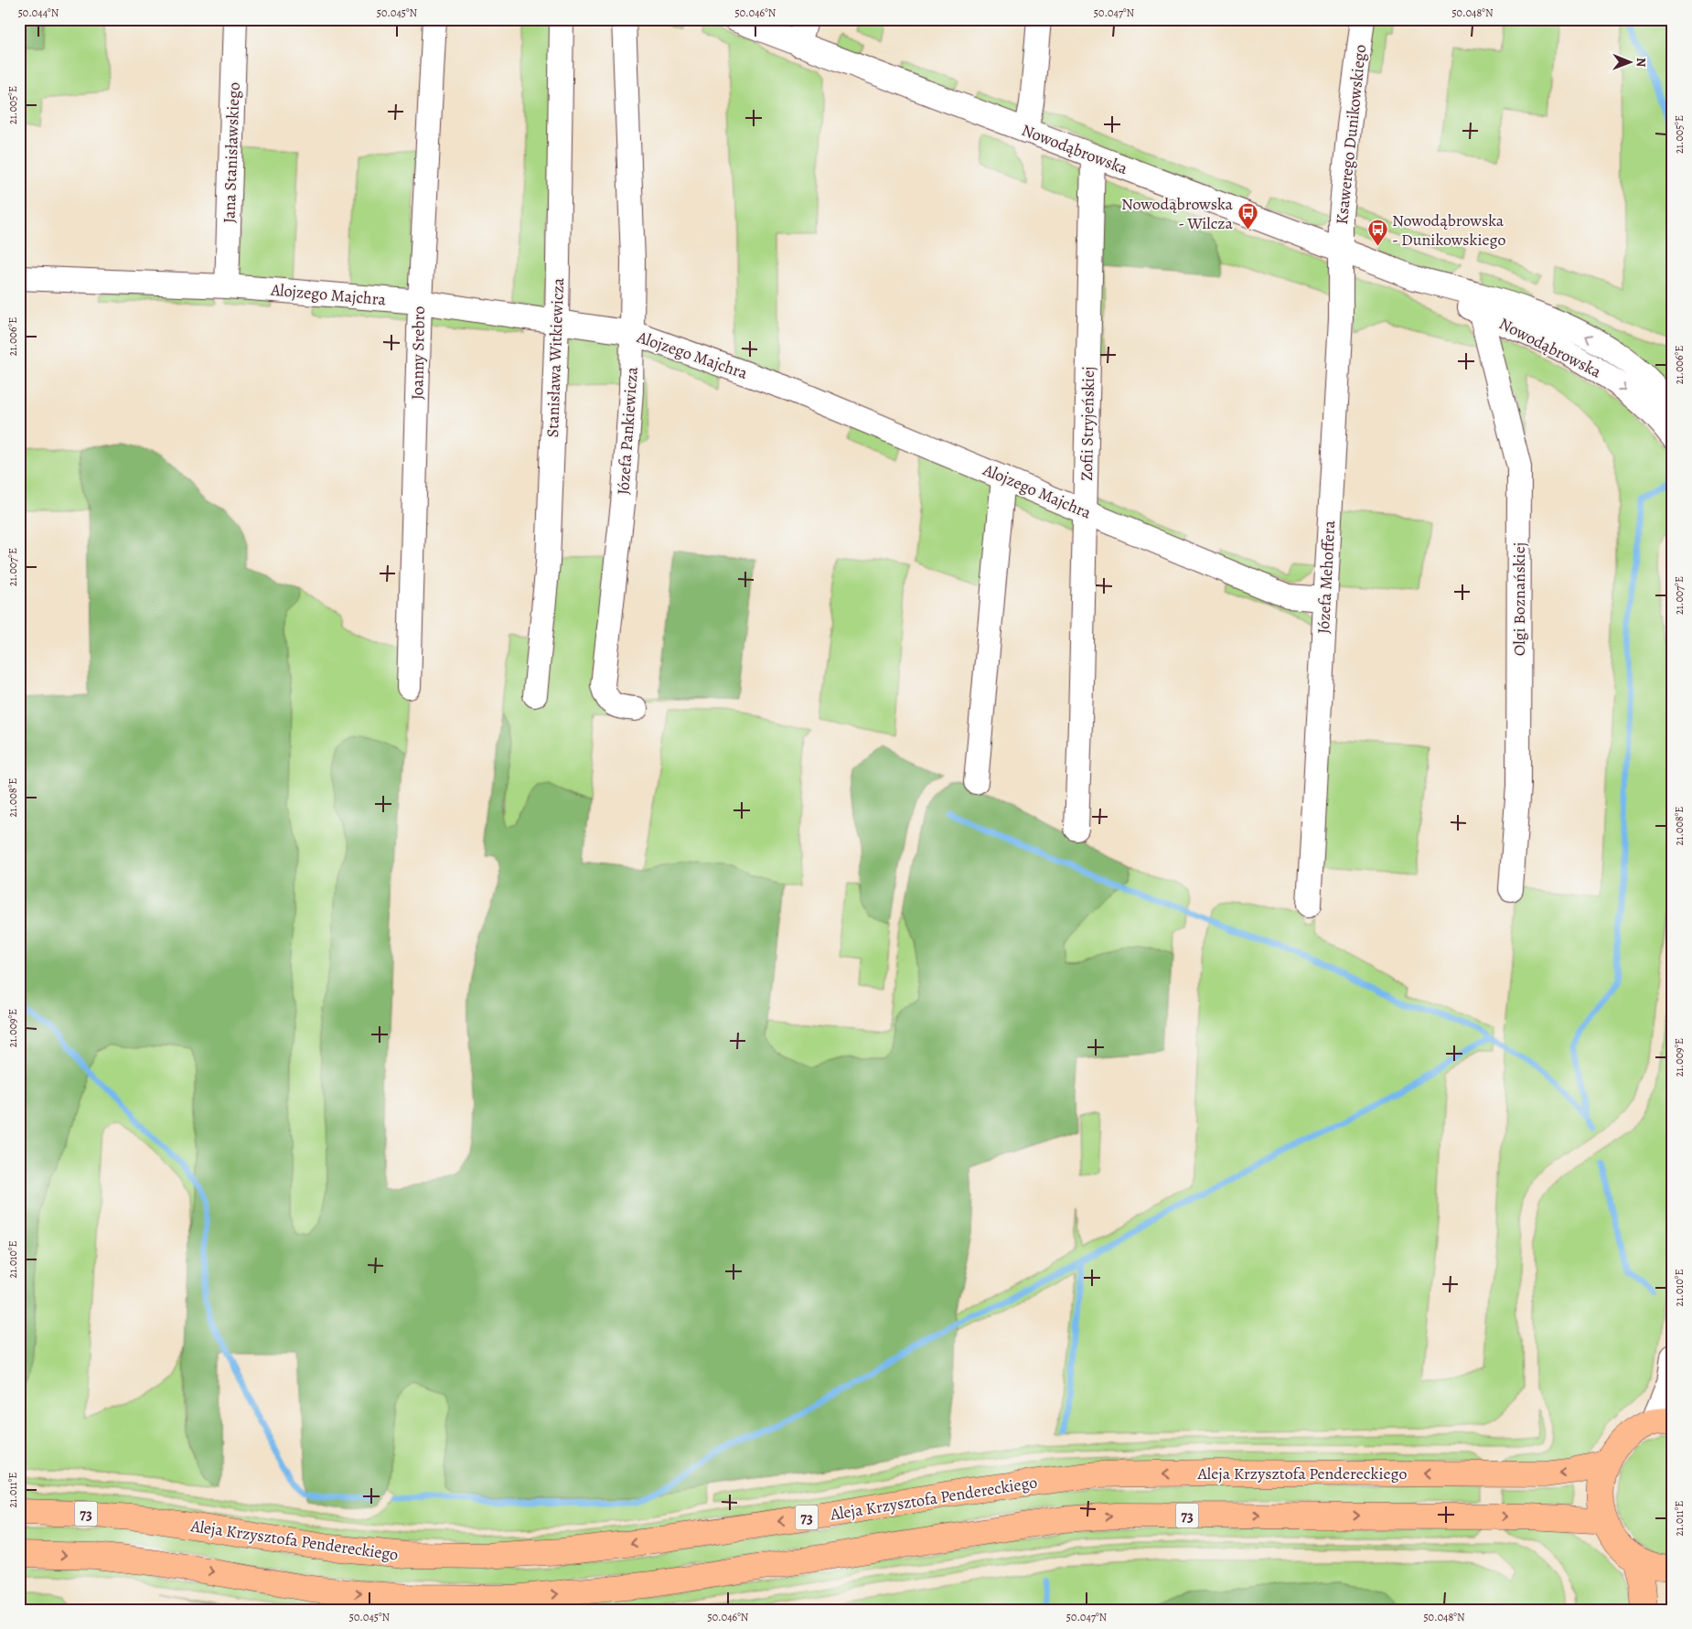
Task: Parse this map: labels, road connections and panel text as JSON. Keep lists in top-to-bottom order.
{
  "streets": {
    "main road": ["Aleja Krzysztofa Pendereckiego", "73"],
    "street": [
      "Ksawerego Dunikowskiego",
      "Nowodąbrowska",
      "Jana Stanisławskiego",
      "Alojzego Majchra",
      "Joanny Srebro",
      "Stanisława Witkiewicza",
      "Zofii Stryjeńskiej",
      "Józefa Pankiewicza",
      "Józefa Mehoffera",
      "Olgi Boznańskiej"
    ]
  },
  "crossings": [
    ["Ksawerego Dunikowskiego", "Nowodąbrowska"],
    ["Ksawerego Dunikowskiego", "Józefa Mehoffera"],
    ["Nowodąbrowska", "Zofii Stryjeńskiej"],
    ["Nowodąbrowska", "Józefa Mehoffera"],
    ["Nowodąbrowska", "Olgi Boznańskiej"],
    ["Jana Stanisławskiego", "Alojzego Majchra"],
    ["Alojzego Majchra", "Joanny Srebro"],
    ["Alojzego Majchra", "Stanisława Witkiewicza"],
    ["Alojzego Majchra", "Zofii Stryjeńskiej"],
    ["Alojzego Majchra", "Józefa Pankiewicza"],
    ["Alojzego Majchra", "Józefa Mehoffera"]
  ],
  "places": {
    "bus stop": ["Nowodąbrowska - Wilcza", "Nowodąbrowska - Dunikowskiego"]
  },
  "north": "right",
  "coordinates": [
    "50.044°N",
    "50.045°N",
    "50.046°N",
    "50.047°N",
    "50.048°N",
    "21.005°E",
    "21.006°E",
    "21.007°E",
    "21.008°E",
    "21.009°E",
    "21.010°E",
    "21.011°E"
  ]
}
